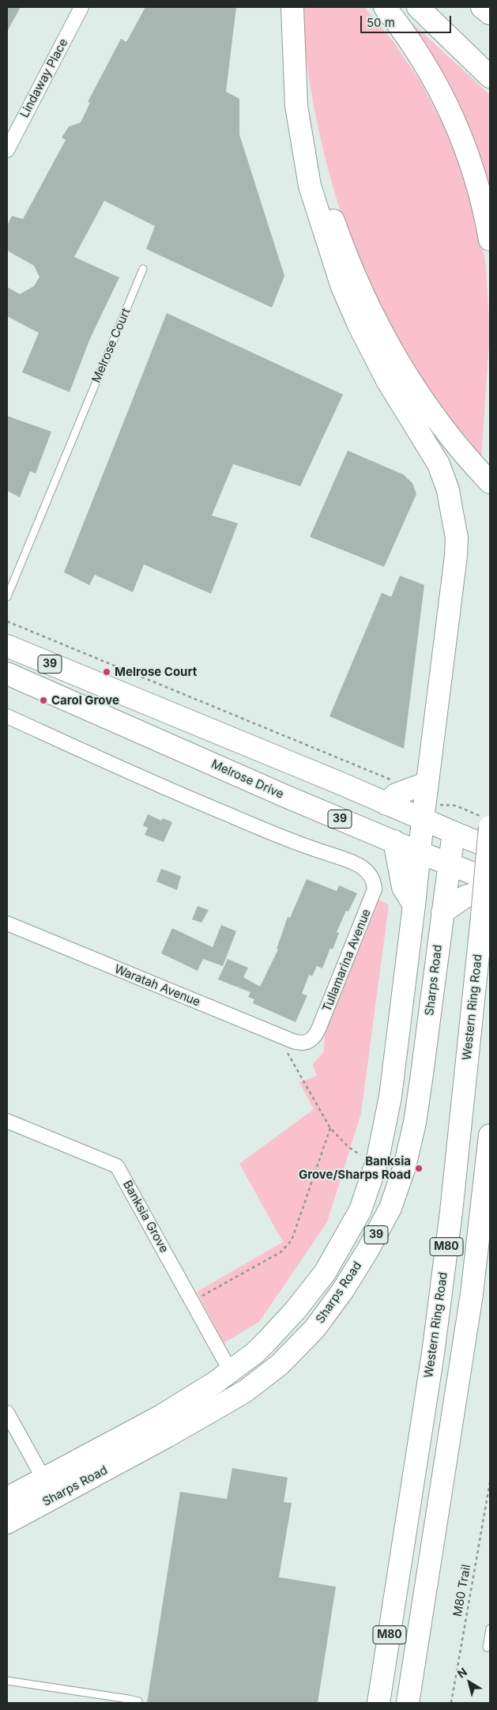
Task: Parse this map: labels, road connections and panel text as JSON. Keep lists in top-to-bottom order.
{
  "streets": {
    "main road": [
      "39",
      "Melrose Drive",
      "Sharps Road",
      "Western Ring Road",
      "M80"
    ],
    "street": [
      "Lindaway Place",
      "Tullamarina Avenue",
      "Waratah Avenue",
      "Banksia Grove"
    ],
    "lane": ["Melrose Court"],
    "path": ["M80 Trail"]
  },
  "crossings": [
    ["39", "Sharps Road"],
    ["Melrose Drive", "Sharps Road"],
    ["Tullamarina Avenue", "Waratah Avenue"],
    ["Sharps Road", "Banksia Grove"]
  ],
  "places": ["Melrose Court", "Carol Grove", "Banksia Grove/Sharps Road"],
  "scale_bar": "50 m",
  "north": "top left"
}
